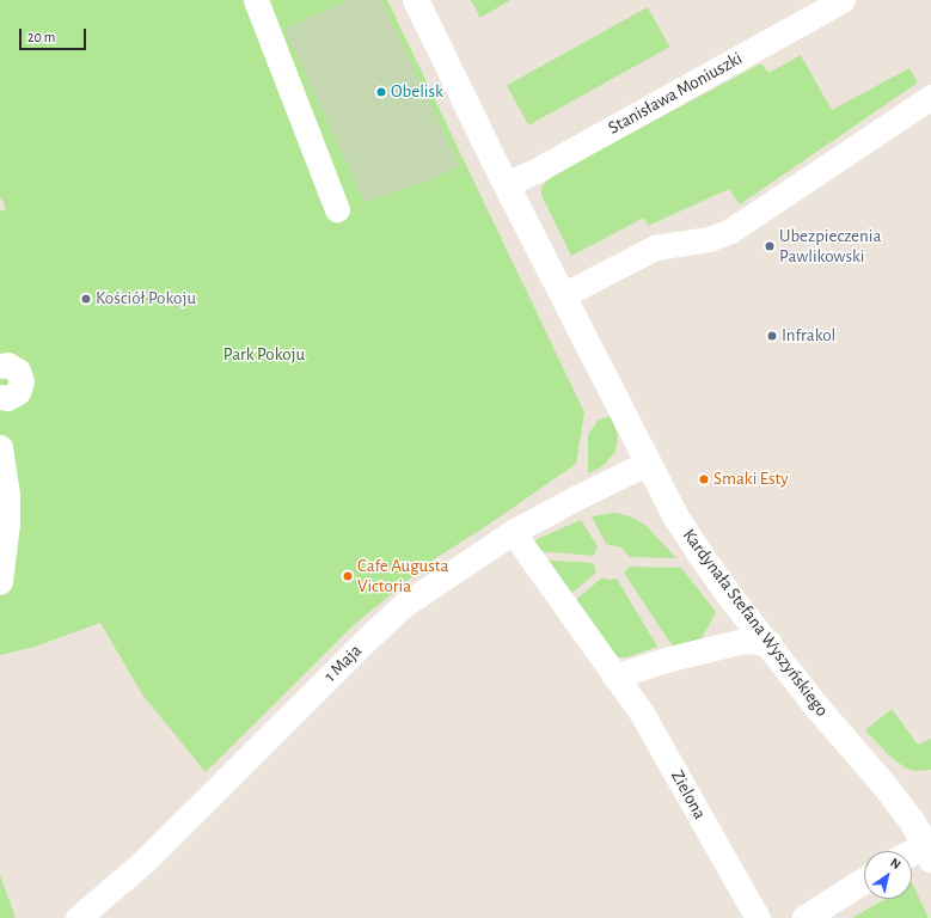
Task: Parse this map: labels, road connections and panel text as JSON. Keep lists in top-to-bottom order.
{
  "streets": {
    "street": [
      "Stanisława Moniuszki",
      "Kardynała Stefana Wyszyńskiego",
      "1 Maja",
      "Zielona"
    ]
  },
  "crossings": [
    ["Stanisława Moniuszki", "Kardynała Stefana Wyszyńskiego"],
    ["Kardynała Stefana Wyszyńskiego", "1 Maja"],
    ["1 Maja", "Zielona"]
  ],
  "parks": ["Park Pokoju"],
  "places": [
    "Obelisk",
    "Ubezpieczenia Pawlikowski",
    "Kościół Pokoju",
    "Infrakol",
    "Smaki Esty",
    "Cafe Augusta Victoria"
  ],
  "scale_bar": "20 m",
  "north": "top right"
}
